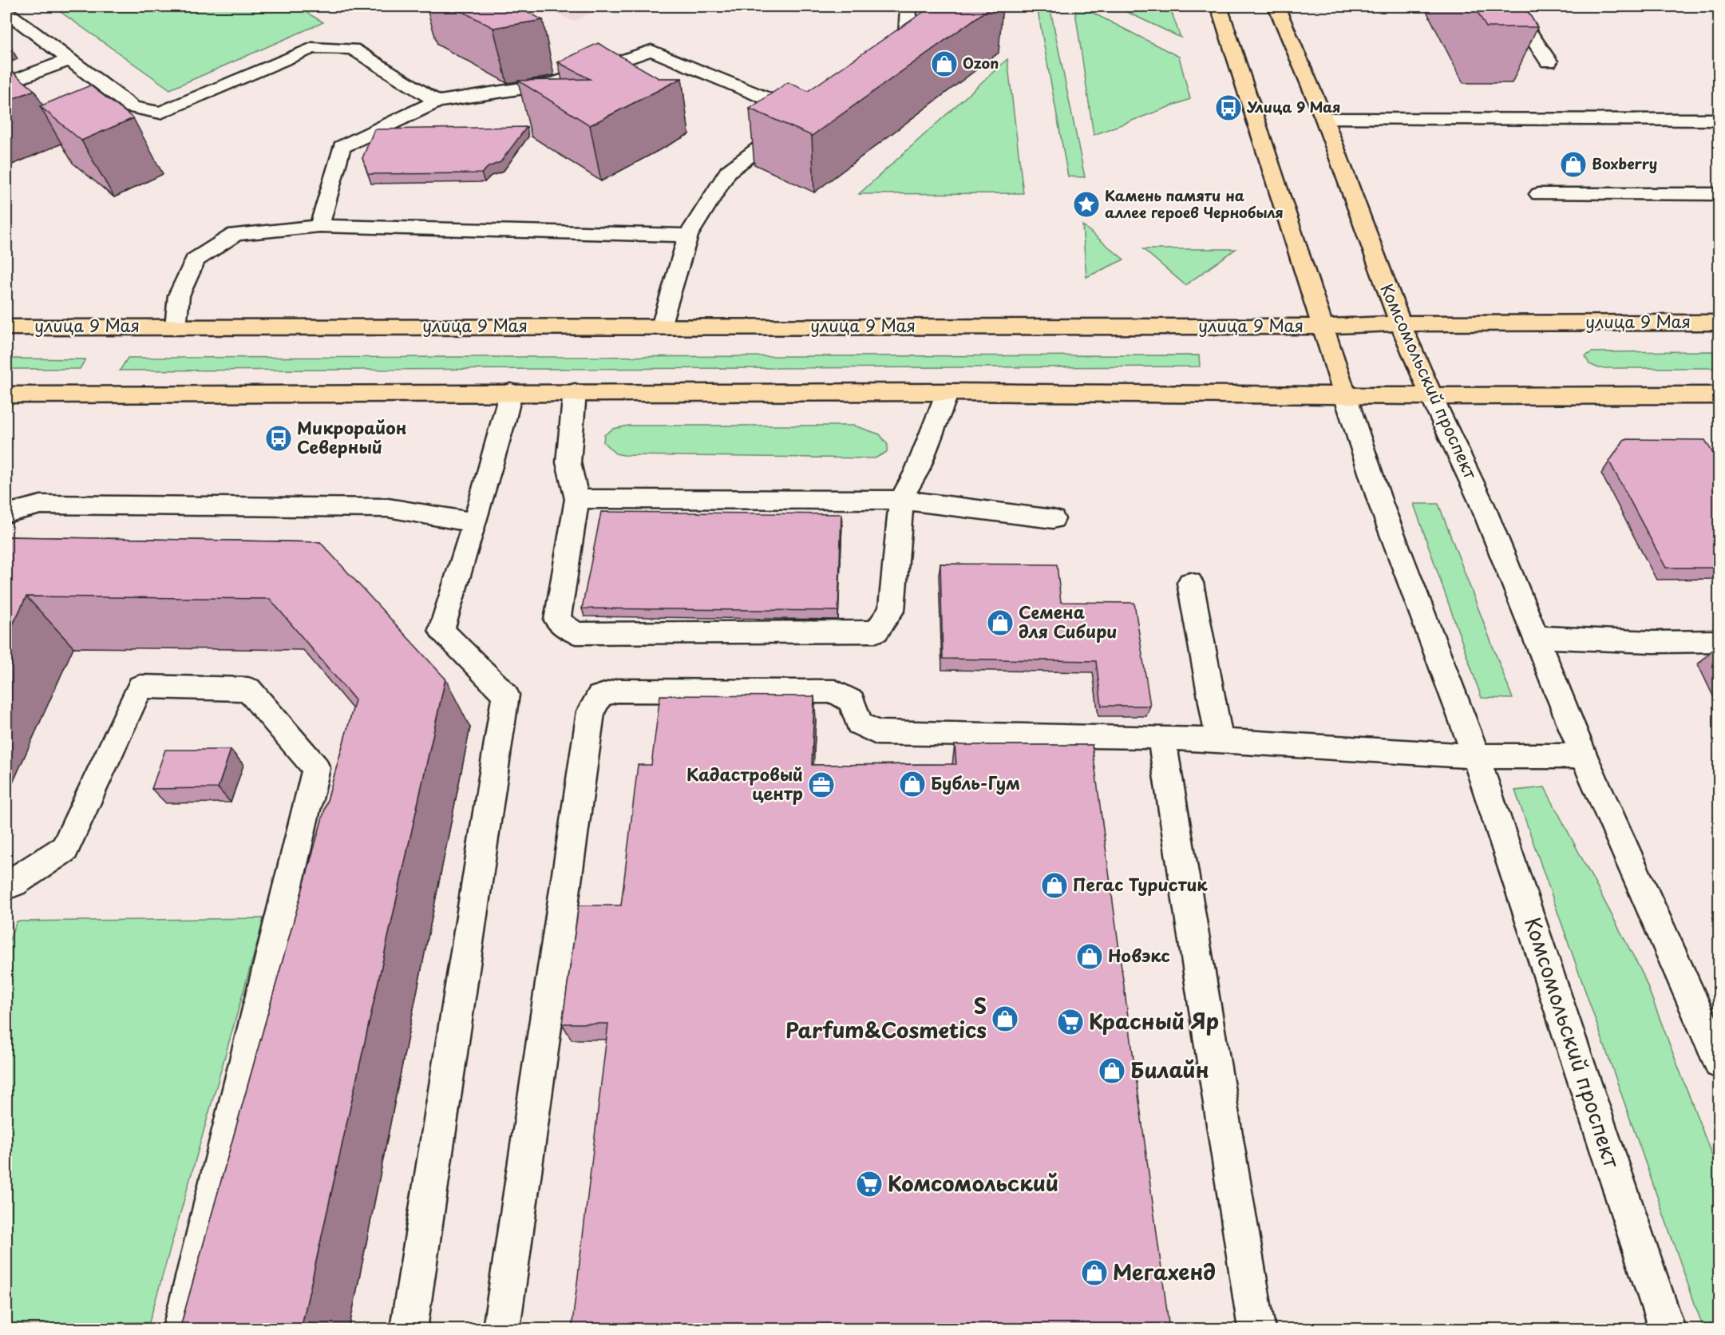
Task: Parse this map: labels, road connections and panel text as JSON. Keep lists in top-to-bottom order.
{
  "streets": {
    "main road": ["улица 9 Мая", "Комсомольский проспект"]
  },
  "crossings": [
    ["улица 9 Мая", "Комсомольский проспект"]
  ],
  "places": {
    "shop": [
      "Ozon",
      "Boxberry",
      "Семена для Сибири",
      "Бубль-Гум",
      "Пегас Туристик",
      "Новэкс",
      "S Parfum&Cosmetics",
      "Билайн",
      "Мегахенд"
    ],
    "bus stop": ["Улица 9 Мая", "Микрорайон Северный"],
    "place": ["Камень памяти на аллее героев Чернобыля"],
    "office": ["Кадастровый центр"],
    "supermarket": ["Красный Яр", "Комсомольский"]
  }
}
